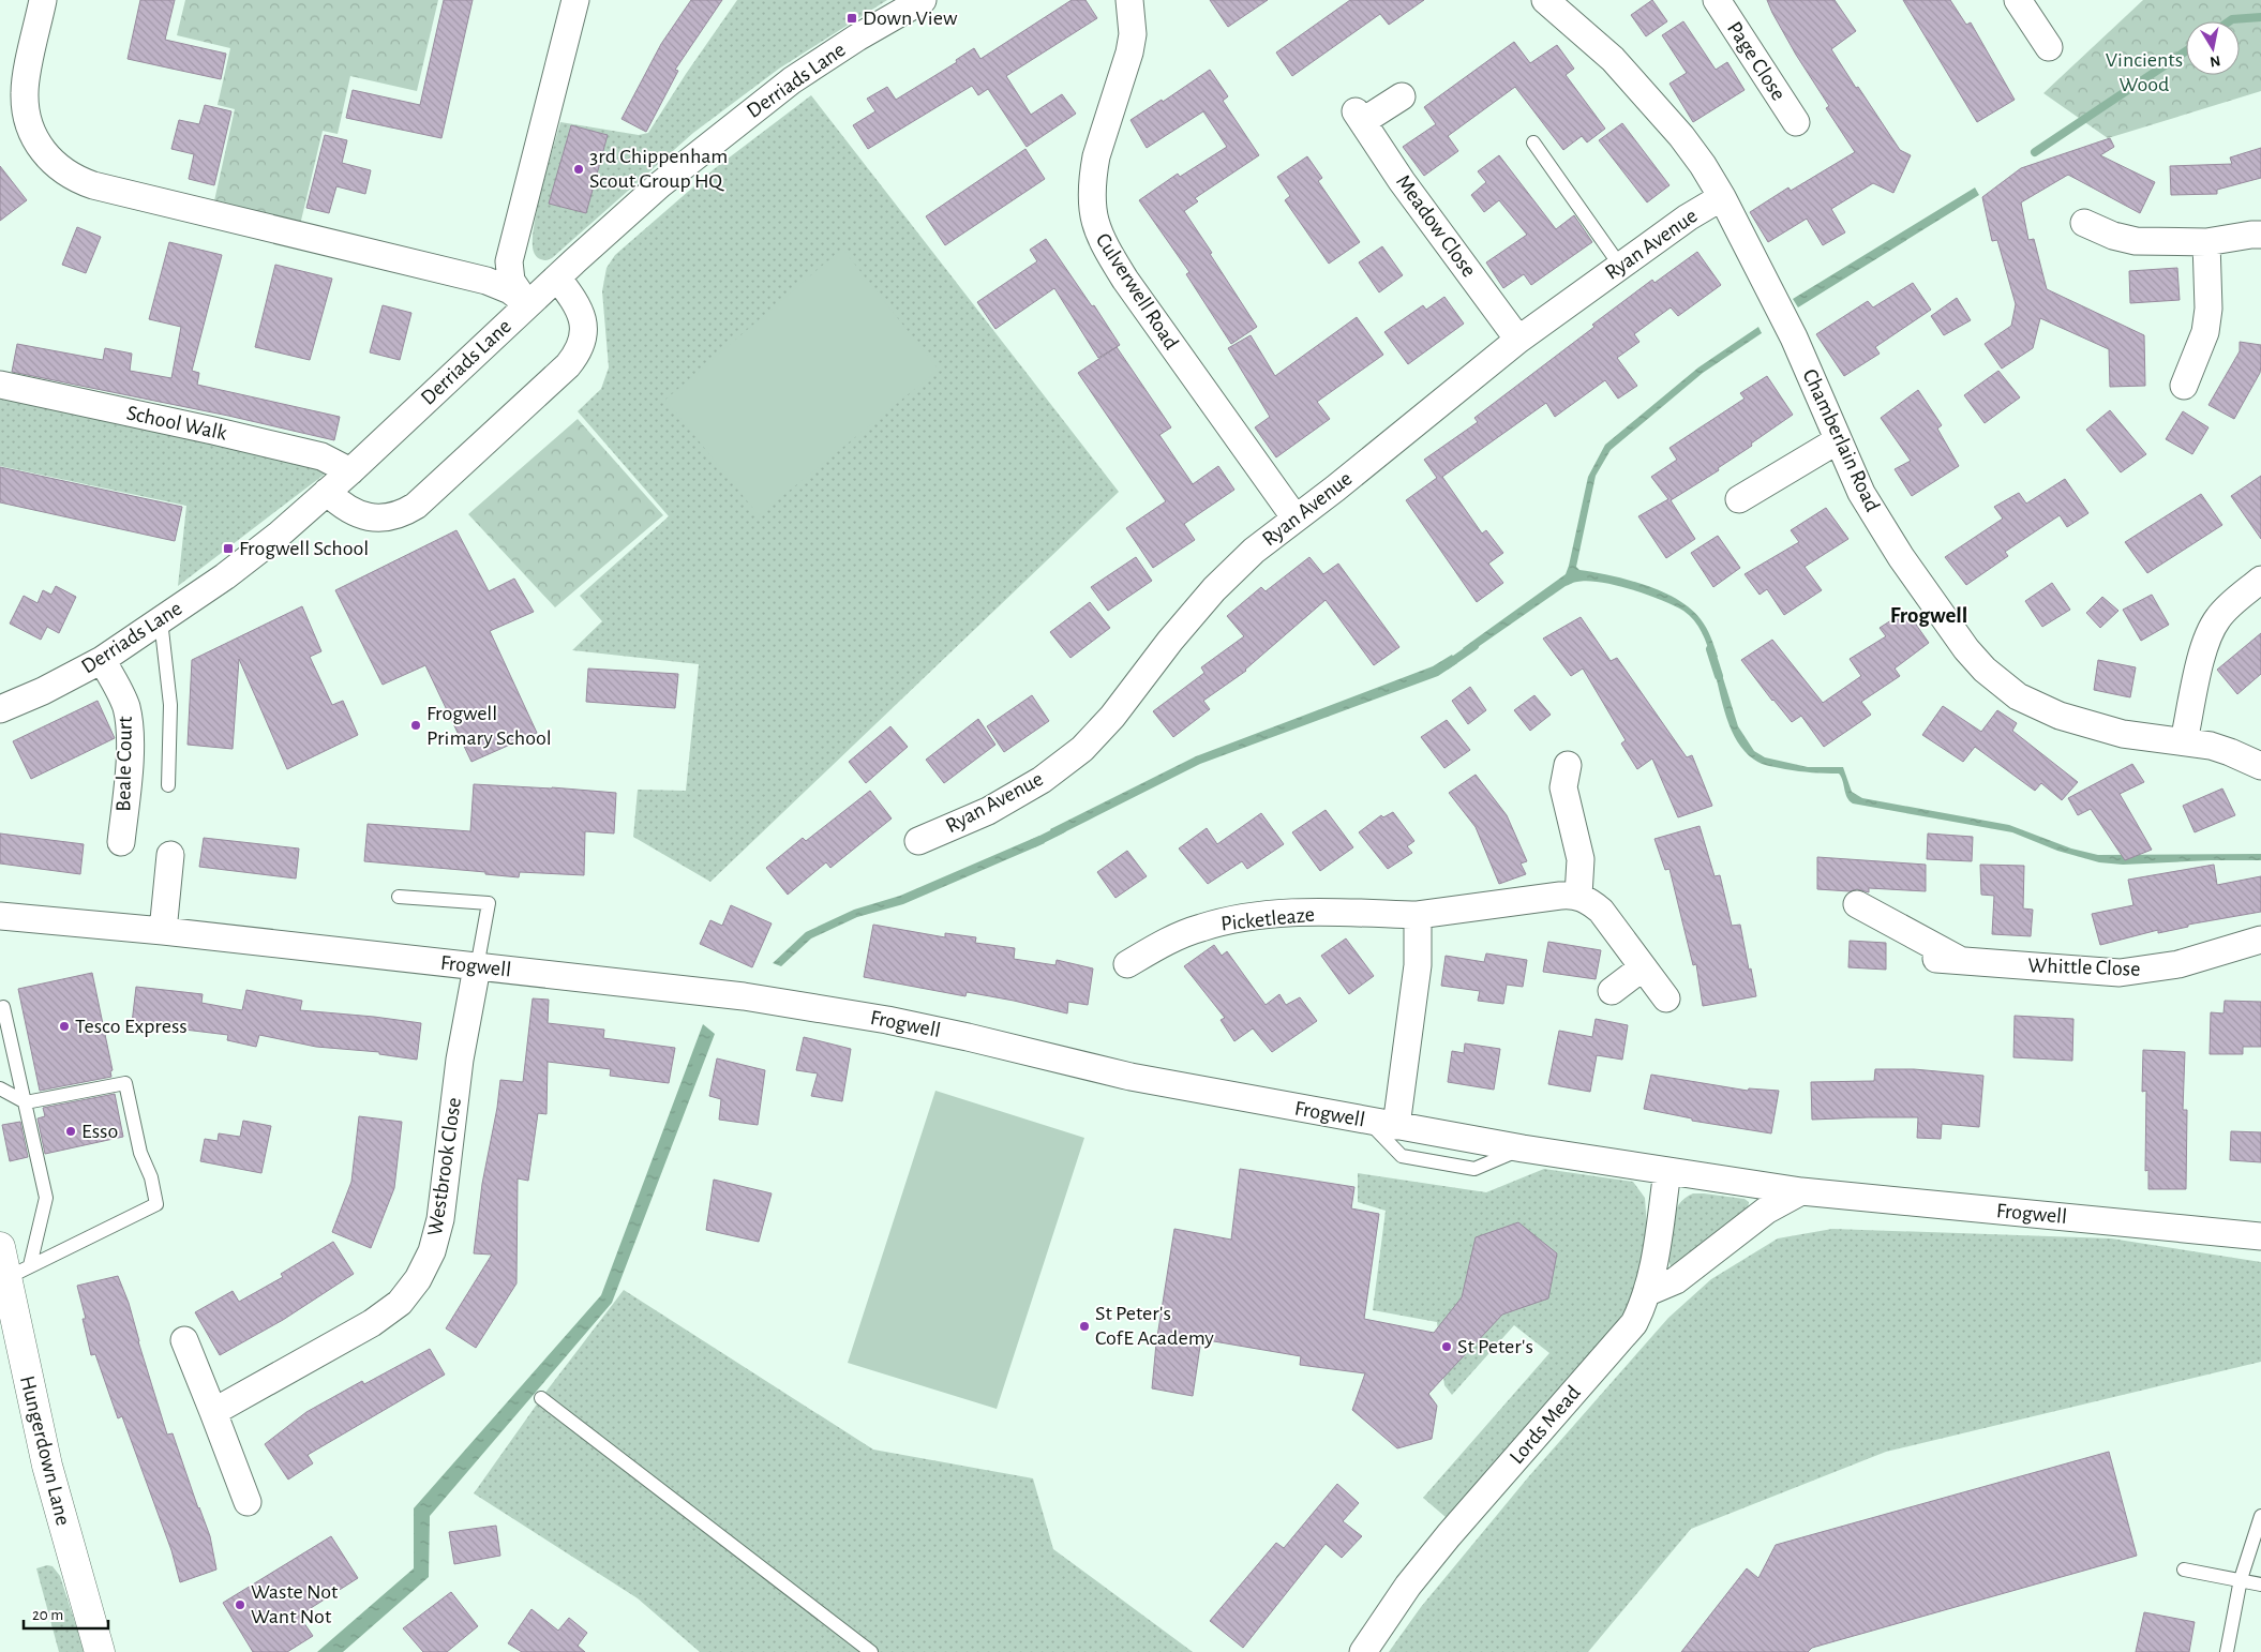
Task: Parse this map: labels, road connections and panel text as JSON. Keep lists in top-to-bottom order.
{
  "streets": {
    "main road": ["Hungerdown Lane"],
    "street": [
      "Page Close",
      "Derriads Lane",
      "Meadow Close",
      "Ryan Avenue",
      "Culverwell Road",
      "School Walk",
      "Chamberlain Road",
      "Beale Court",
      "Picketleaze",
      "Frogwell",
      "Whittle Close",
      "Westbrook Close",
      "Lords Mead"
    ]
  },
  "crossings": [
    ["Derriads Lane", "School Walk"],
    ["Derriads Lane", "Beale Court"],
    ["Meadow Close", "Ryan Avenue"],
    ["Ryan Avenue", "Culverwell Road"],
    ["Ryan Avenue", "Chamberlain Road"],
    ["Frogwell", "Westbrook Close"],
    ["Frogwell", "Lords Mead"]
  ],
  "districts": ["Frogwell"],
  "parks": ["Vincients Wood"],
  "places": {
    "transit": ["Down View", "Frogwell School"],
    "other": [
      "3rd Chippenham Scout Group HQ",
      "Frogwell Primary School",
      "Tesco Express",
      "Esso",
      "St Peter's CofE Academy",
      "St Peter's",
      "Waste Not Want Not"
    ]
  },
  "scale_bar": "20 m",
  "north": "bottom"
}
